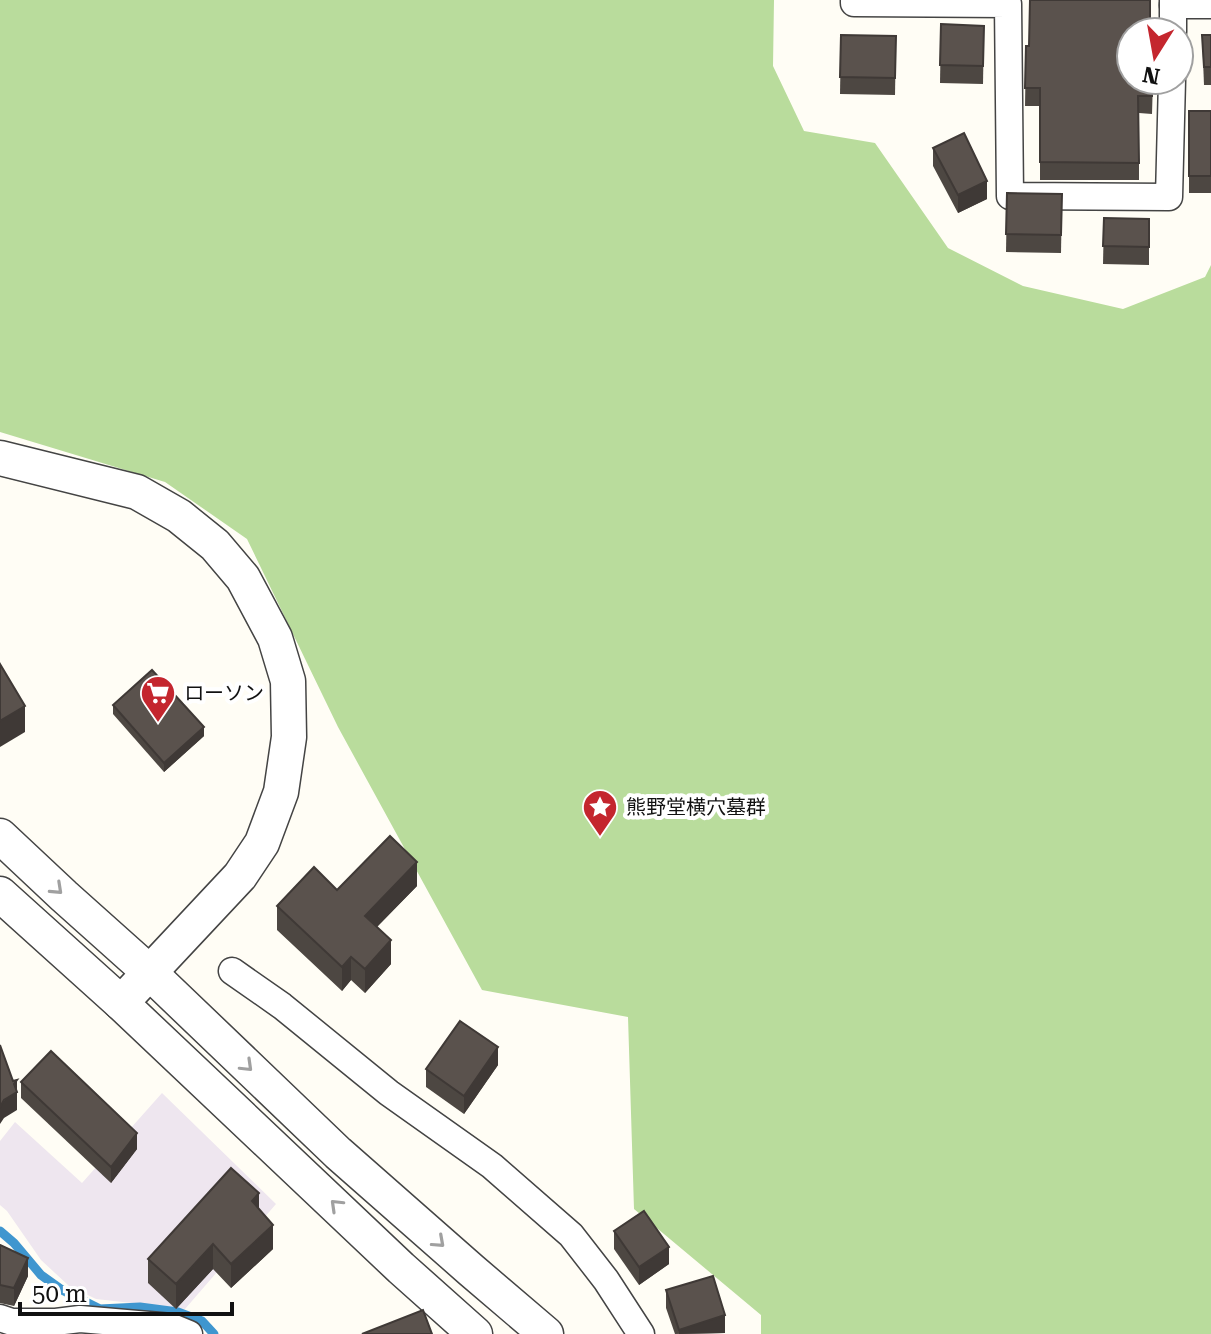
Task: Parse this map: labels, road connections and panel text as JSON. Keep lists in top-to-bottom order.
{
  "places": {
    "supermarket": ["ローソン"],
    "place": ["熊野堂横穴墓群"]
  },
  "scale_bar": "50 m",
  "north": "bottom"
}
